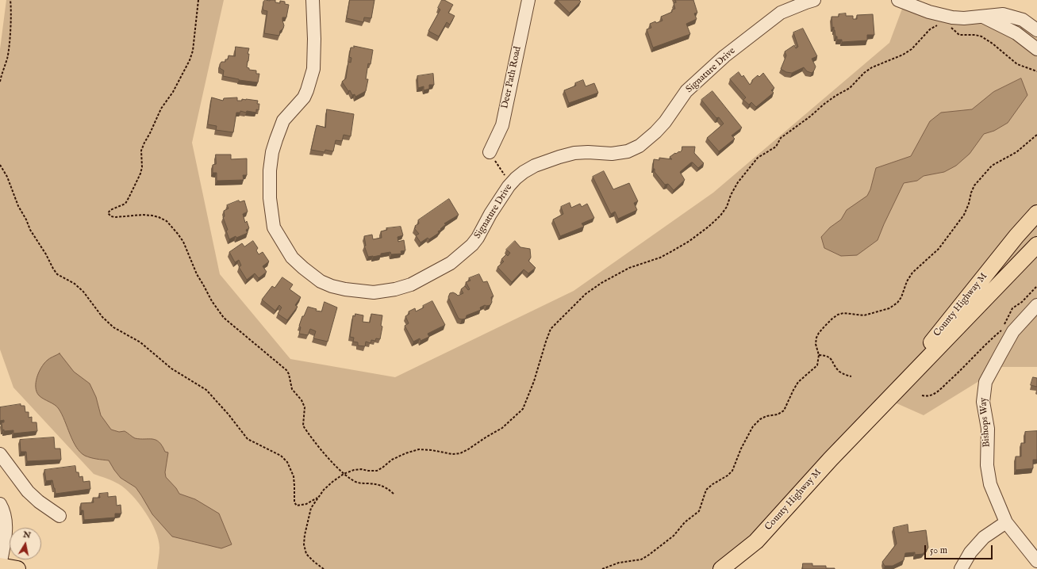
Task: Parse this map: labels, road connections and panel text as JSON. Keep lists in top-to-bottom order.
{
  "streets": {
    "main road": ["County Highway M"],
    "street": ["Signature Drive", "Deer Path Road", "Bishops Way"]
  },
  "scale_bar": "50 m",
  "north": "top"
}
